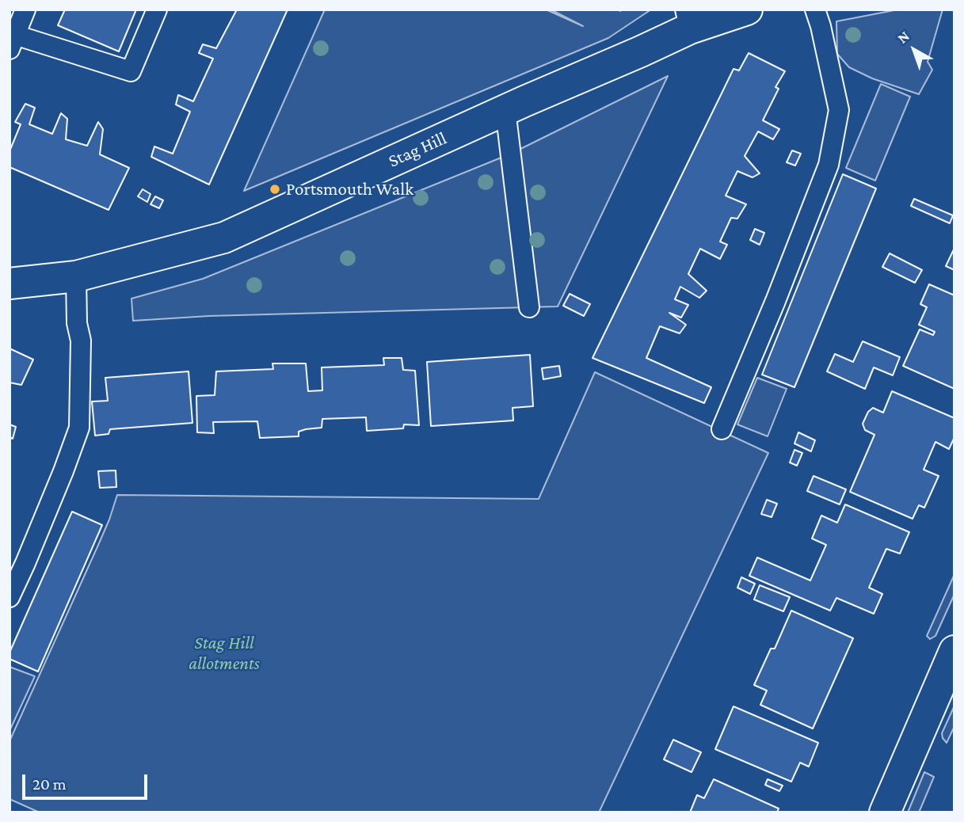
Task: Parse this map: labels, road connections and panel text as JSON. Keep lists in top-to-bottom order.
{
  "streets": {
    "street": ["Stag Hill"]
  },
  "parks": ["Stag Hill allotments"],
  "places": ["Portsmouth Walk"],
  "scale_bar": "20 m",
  "north": "top left"
}
